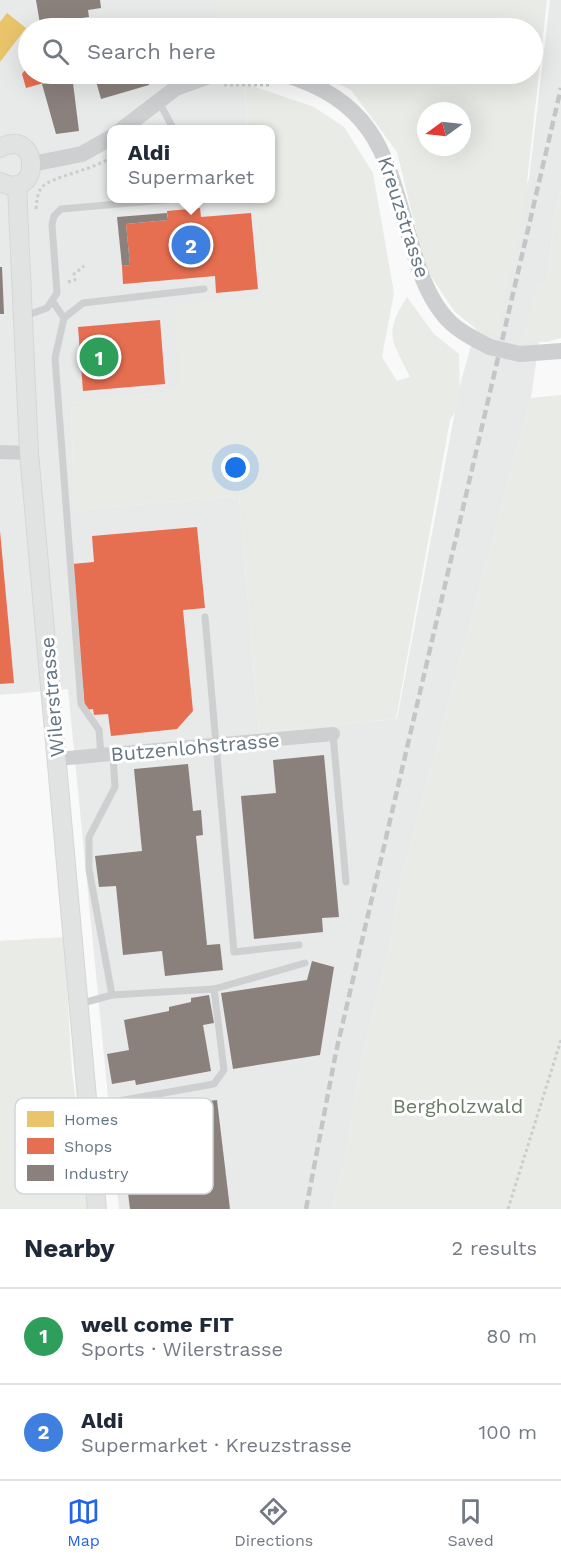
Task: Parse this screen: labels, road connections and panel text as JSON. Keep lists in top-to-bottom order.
{
  "streets": {
    "main road": ["Wilerstrasse"],
    "street": ["Kreuzstrasse", "Butzenlohstrasse"]
  },
  "crossings": [
    ["Wilerstrasse", "Butzenlohstrasse"]
  ],
  "parks": ["Bergholzwald"],
  "legend": ["Homes", "Shops", "Industry"],
  "north": "left",
  "page": {
    "search": "Search here",
    "popup": ["Aldi", "Supermarket"],
    "pins": ["2", "1"],
    "heading": ["Nearby", "2 results"],
    "list": [
      {
        "mark": "1",
        "name": "well come FIT",
        "note": "Sports · Wilerstrasse",
        "value": "80 m"
      },
      {
        "mark": "2",
        "name": "Aldi",
        "note": "Supermarket · Kreuzstrasse",
        "value": "100 m"
      }
    ],
    "nav": ["Map", "Directions", "Saved"]
  }
}
